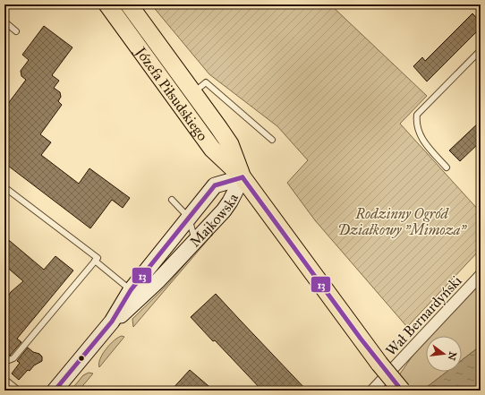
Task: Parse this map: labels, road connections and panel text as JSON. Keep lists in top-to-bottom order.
{
  "streets": {
    "main road": ["Józefa Piłsudskiego", "Majkowska"],
    "street": ["Wał Bernardyński"]
  },
  "crossings": [
    ["Józefa Piłsudskiego", "Majkowska"]
  ],
  "parks": ["Rodzinny Ogród Działkowy \"Mimoza\""],
  "lines": ["transit line 13"],
  "north": "right"
}
